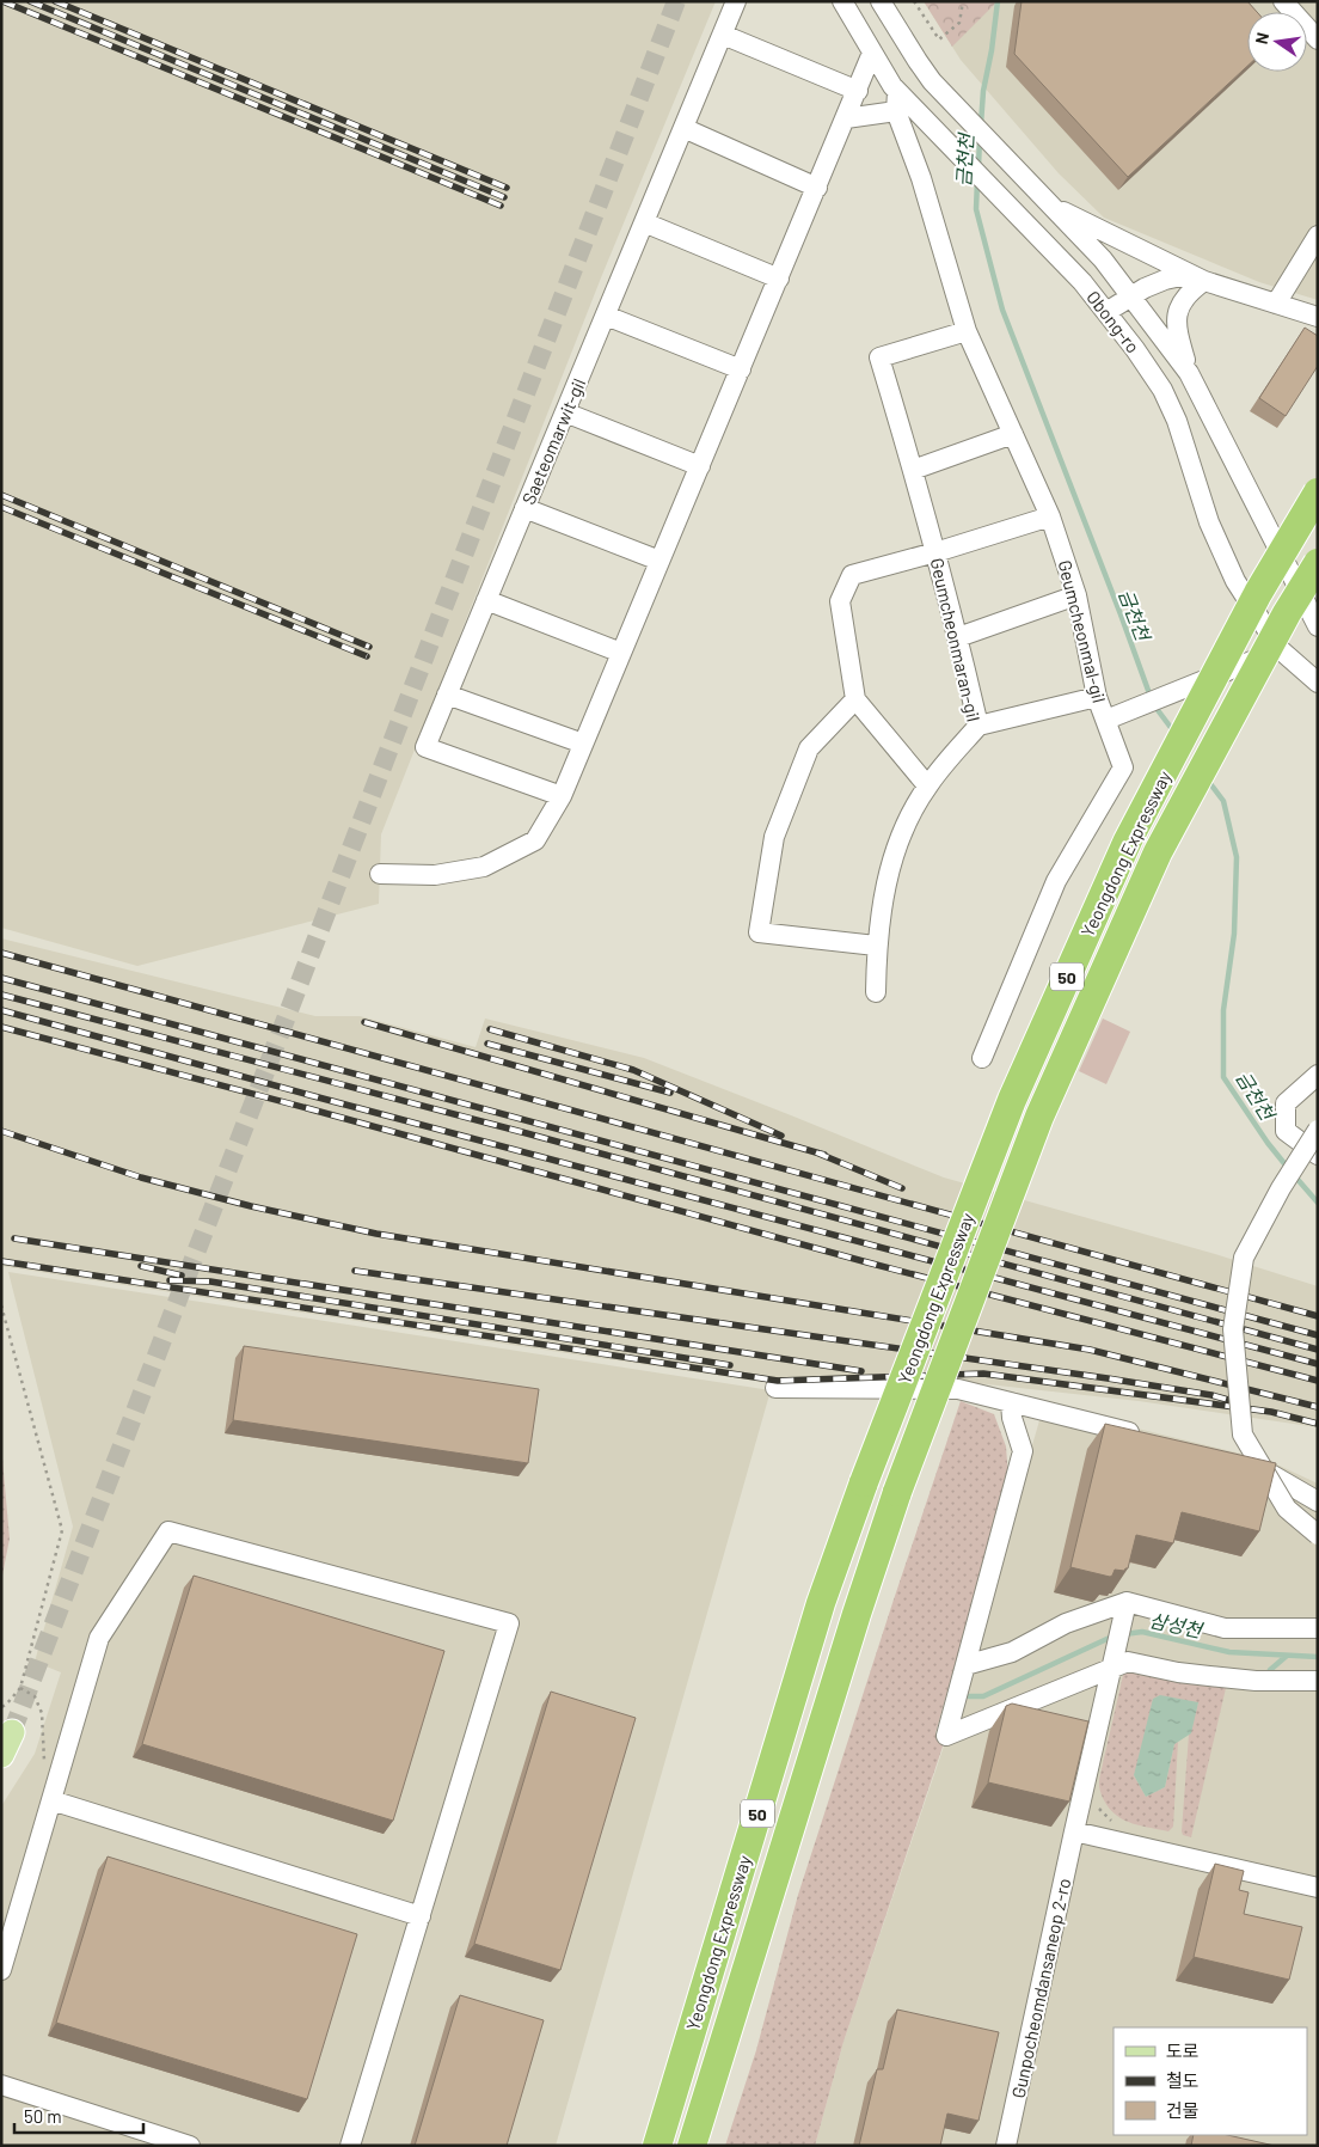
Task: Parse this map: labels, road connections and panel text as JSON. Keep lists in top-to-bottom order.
{
  "streets": {
    "highway": ["Yeongdong Expressway", "50"],
    "street": [
      "Obong-ro",
      "Saeteomarwit-gil",
      "Geumcheonmal-gil",
      "Geumcheonmaran-gil",
      "Gunpocheomdansaneop 2-ro"
    ]
  },
  "crossings": [
    ["Obong-ro", "Geumcheonmal-gil"],
    ["Geumcheonmal-gil", "Geumcheonmaran-gil"]
  ],
  "water": ["금천천", "삼성천"],
  "legend": ["도로", "철도", "건물"],
  "scale_bar": "50 m",
  "north": "left"
}
